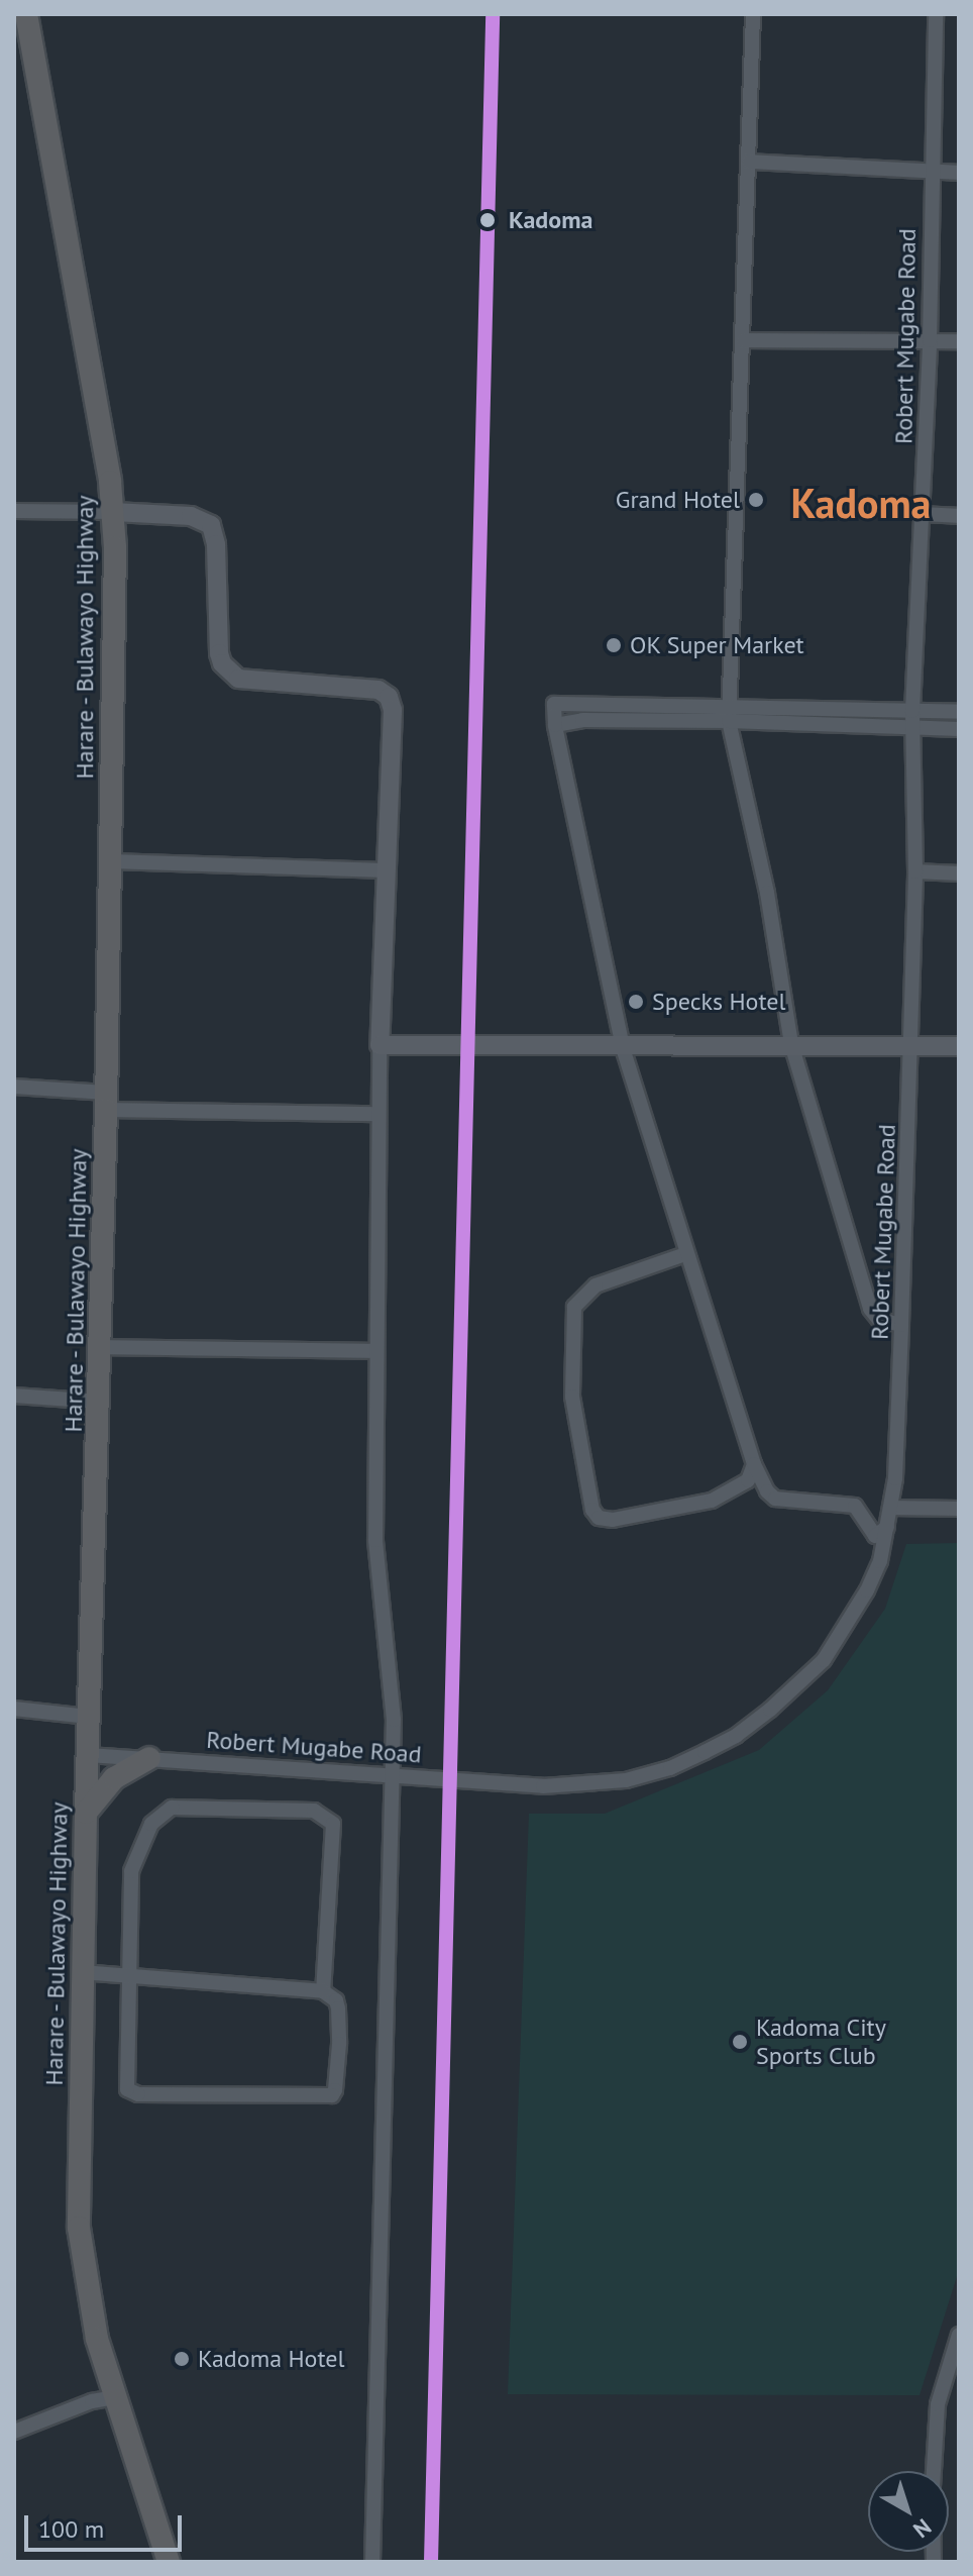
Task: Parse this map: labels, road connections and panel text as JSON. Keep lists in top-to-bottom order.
{
  "streets": {
    "highway": ["Harare - Bulawayo Highway"],
    "street": ["Robert Mugabe Road"]
  },
  "crossings": [
    ["Robert Mugabe Road", "Harare - Bulawayo Highway"]
  ],
  "districts": ["Kadoma"],
  "places": [
    "Kadoma",
    "Grand Hotel",
    "OK Super Market",
    "Specks Hotel",
    "Kadoma City Sports Club",
    "Kadoma Hotel"
  ],
  "scale_bar": "100 m",
  "north": "bottom right"
}
